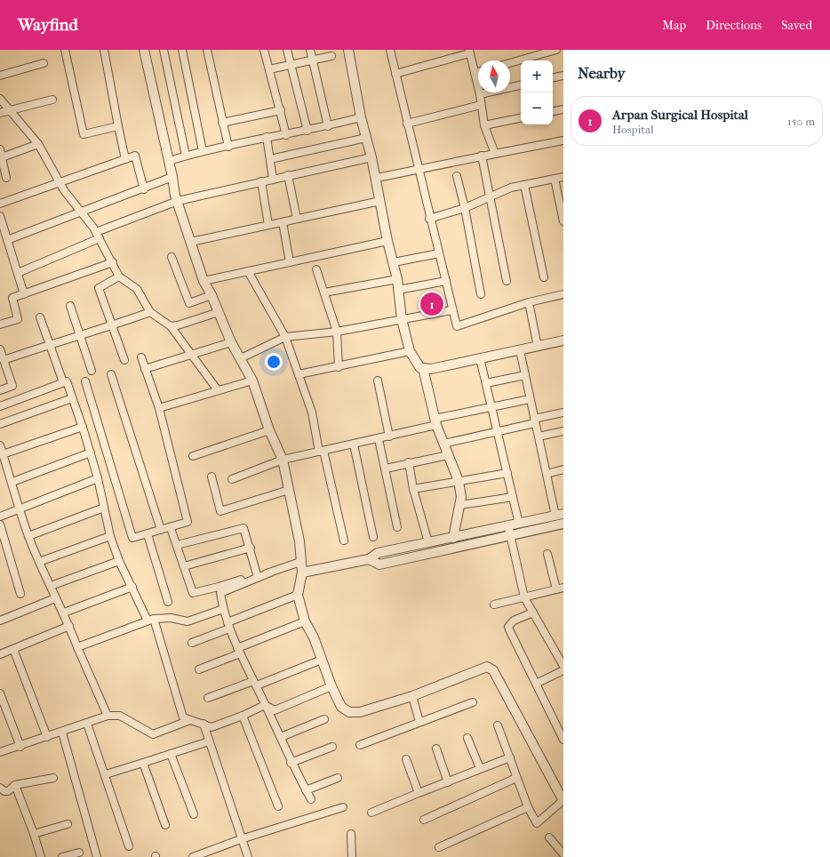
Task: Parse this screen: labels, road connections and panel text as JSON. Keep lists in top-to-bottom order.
{
  "north": "top",
  "page": {
    "header": "Wayfind",
    "nav": ["Map", "Directions", "Saved"],
    "heading": "Nearby",
    "map_buttons": ["+", "−"],
    "list": [
      {
        "mark": "1",
        "name": "Arpan Surgical Hospital",
        "note": "Hospital",
        "value": "150 m"
      }
    ],
    "pins": "1"
  }
}
